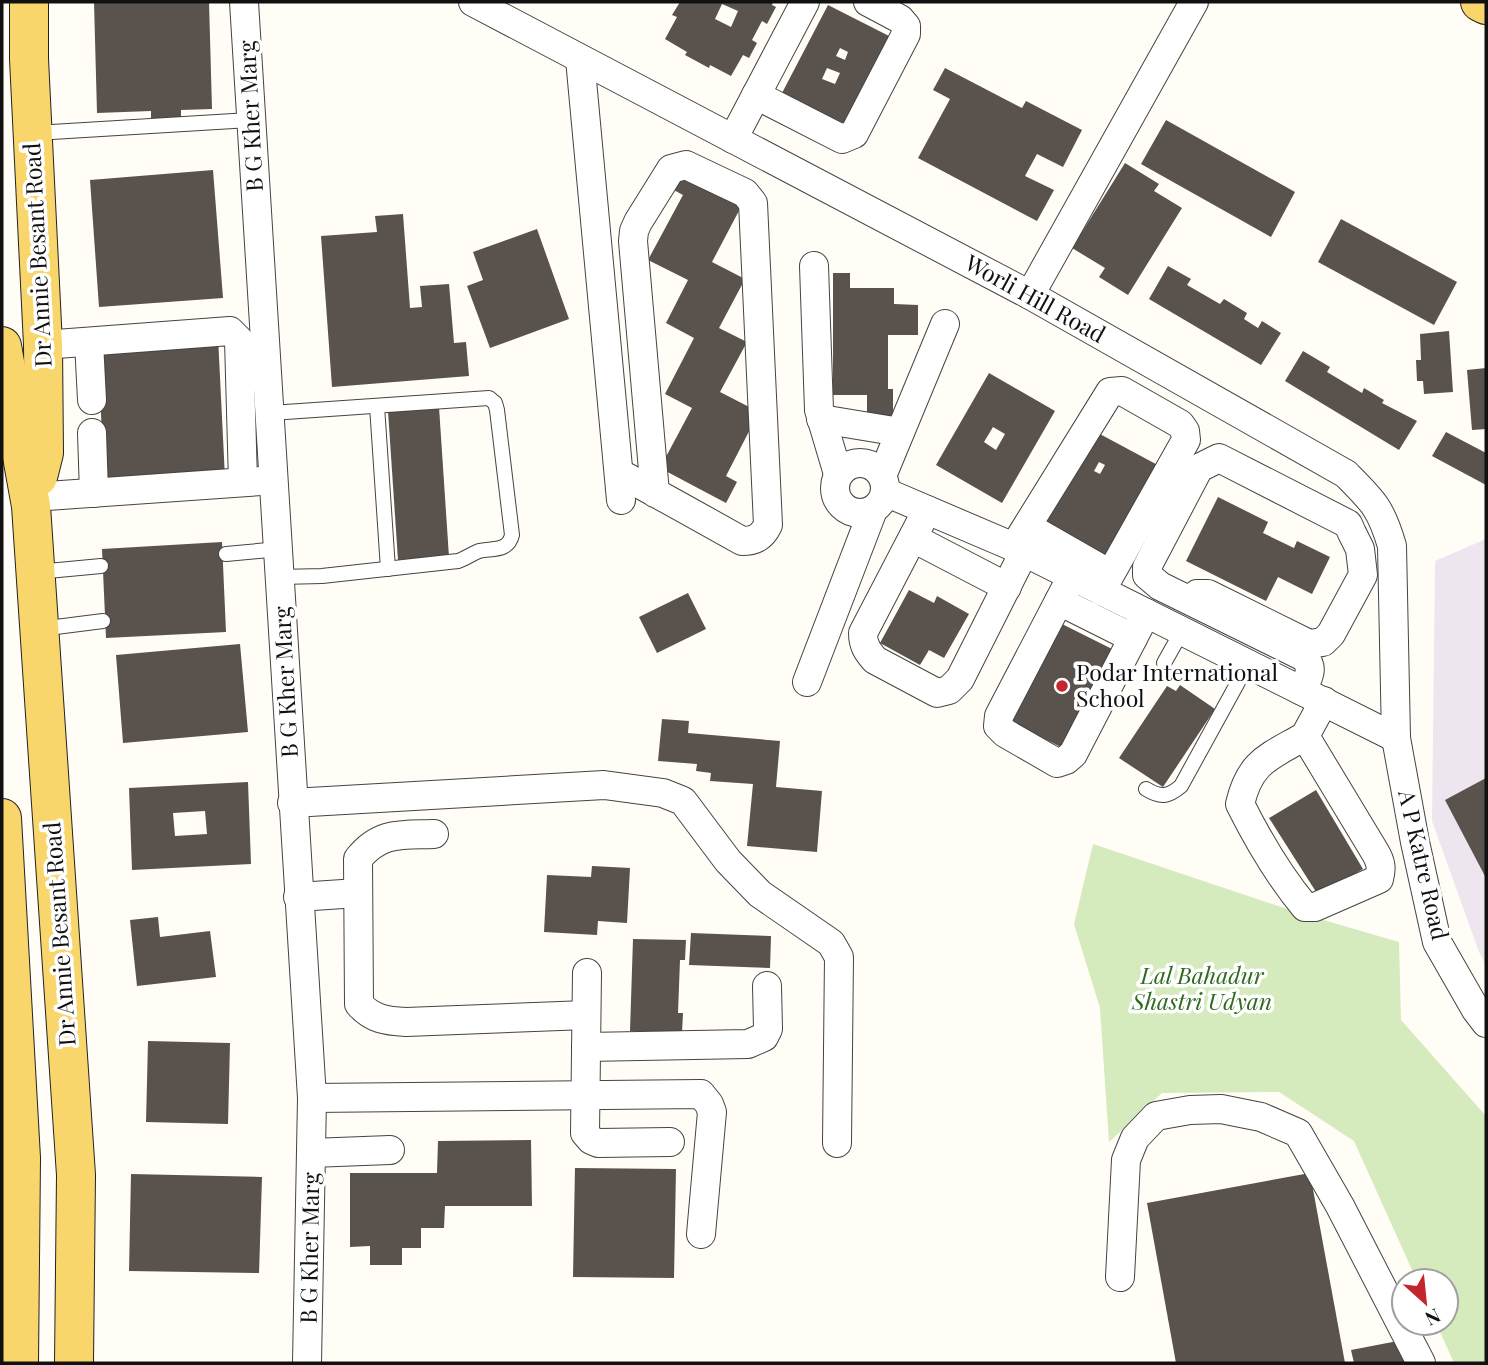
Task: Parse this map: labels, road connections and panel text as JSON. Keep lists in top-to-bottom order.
{
  "streets": {
    "main road": ["Dr Annie Besant Road"],
    "street": ["B G Kher Marg", "Worli Hill Road", "A P Katre Road"]
  },
  "crossings": [
    ["Worli Hill Road", "A P Katre Road"]
  ],
  "parks": ["Lal Bahadur Shastri Udyan"],
  "places": ["Podar International School"],
  "north": "bottom right"
}
